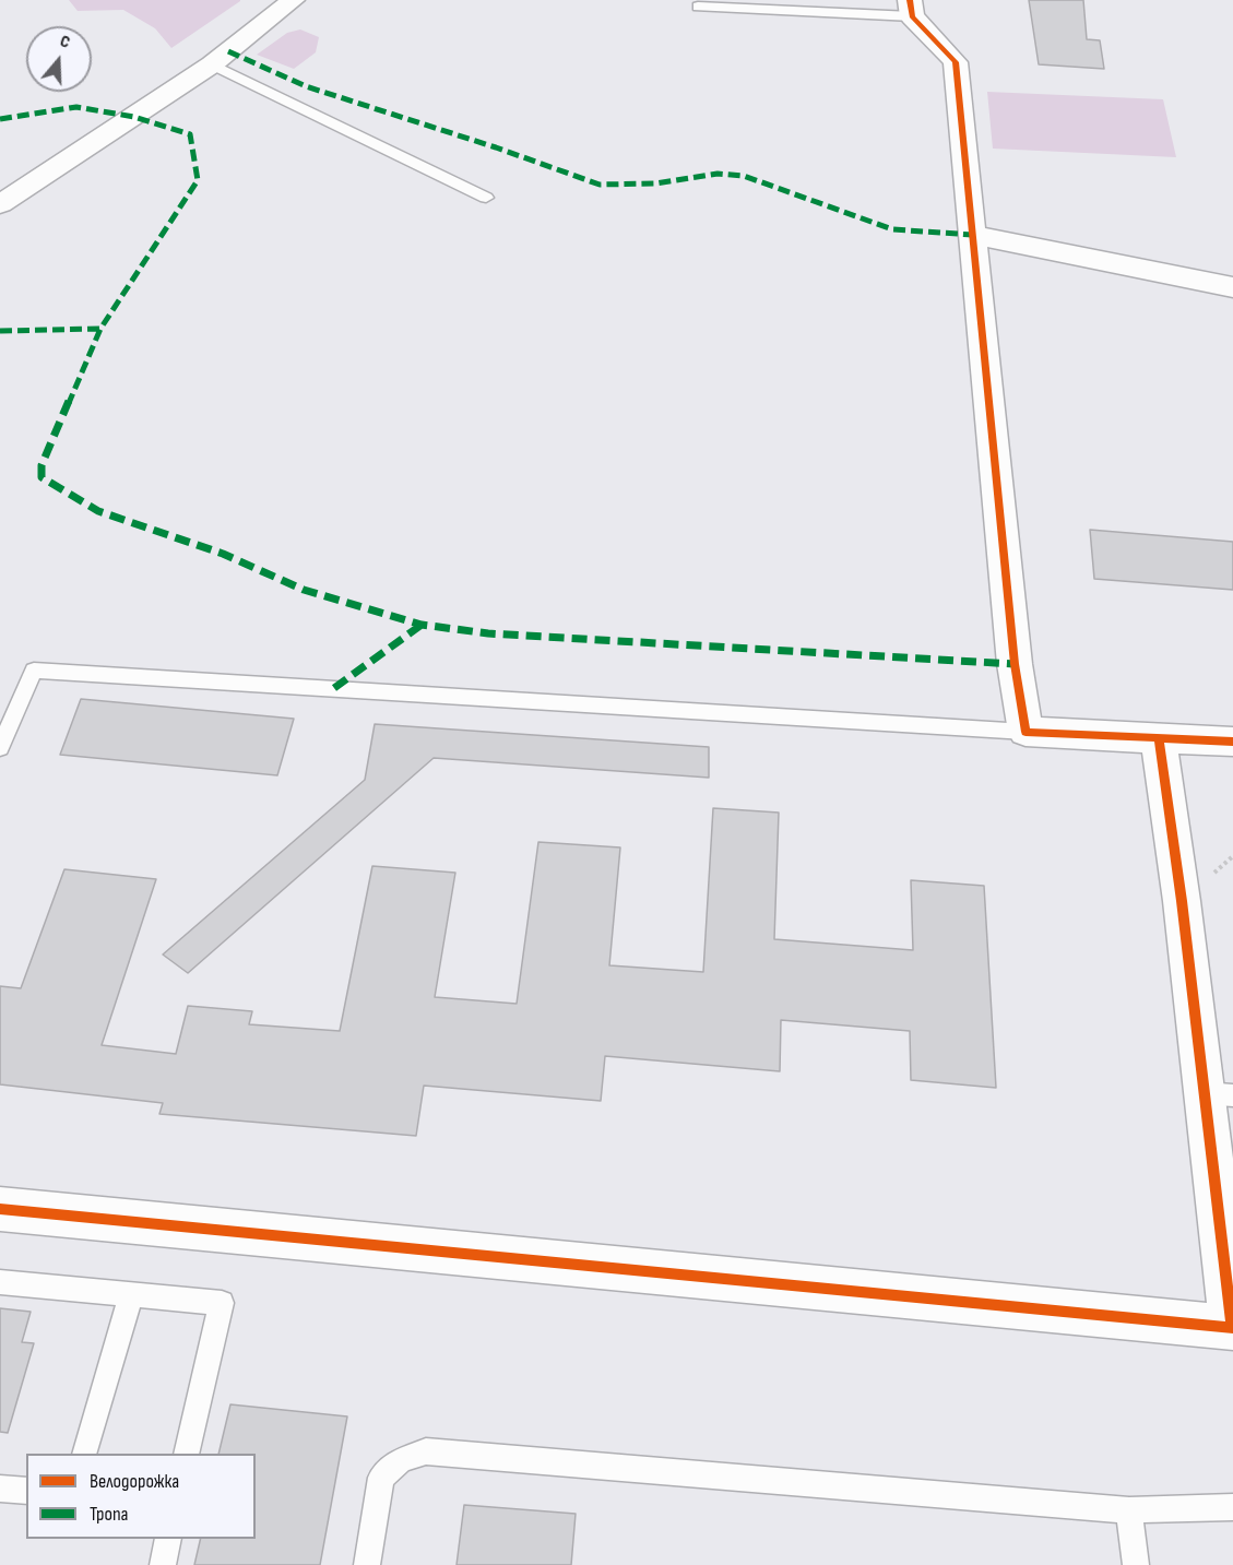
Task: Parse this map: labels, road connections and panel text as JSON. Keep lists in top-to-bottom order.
{
  "legend": ["Велодорожка", "Тропа"],
  "north": "top"
}
